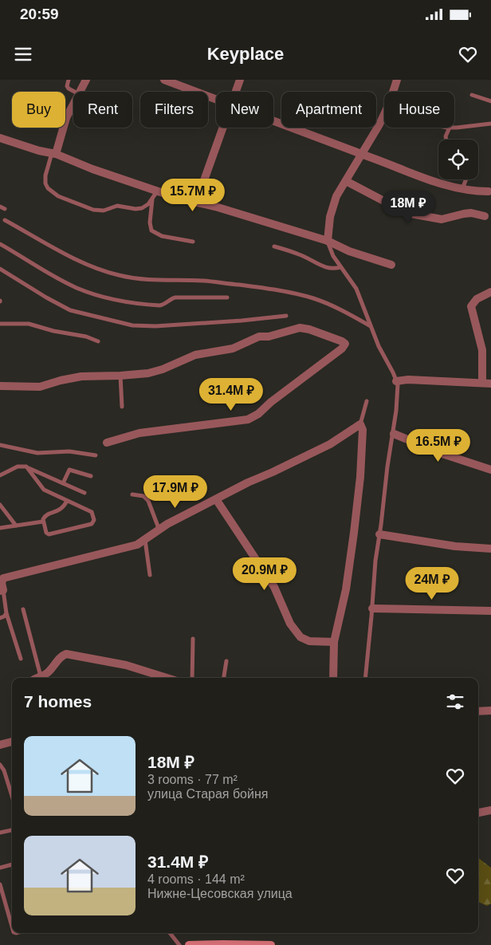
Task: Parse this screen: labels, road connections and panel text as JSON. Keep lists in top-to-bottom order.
{
  "page": {
    "status": "20:59",
    "header": "Keyplace",
    "chip": [
      "Buy",
      "Rent",
      "Filters",
      "New",
      "Apartment",
      "House"
    ],
    "price": [
      "15.7M ₽",
      "18M ₽",
      "31.4M ₽",
      "16.5M ₽",
      "17.9M ₽",
      "20.9M ₽",
      "24M ₽"
    ],
    "heading": "7 homes",
    "list": [
      {
        "name": "18M ₽",
        "note": "3 rooms · 77 m² · улица Старая бойня"
      },
      {
        "name": "31.4M ₽",
        "note": "4 rooms · 144 m² · Нижне-Цесовская улица"
      }
    ]
  }
}
